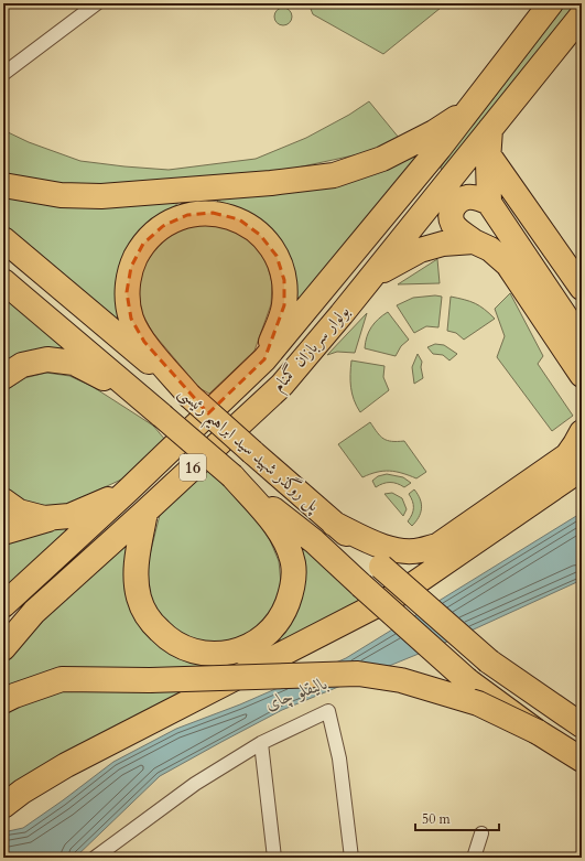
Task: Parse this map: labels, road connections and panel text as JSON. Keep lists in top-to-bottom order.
{
  "streets": {
    "highway": ["بولوار سربازان گمنام", "پل روگذر شهید سید ابراهیم رئیسی", "16"]
  },
  "water": ["بالیقلو چای"],
  "scale_bar": "50 m"
}
